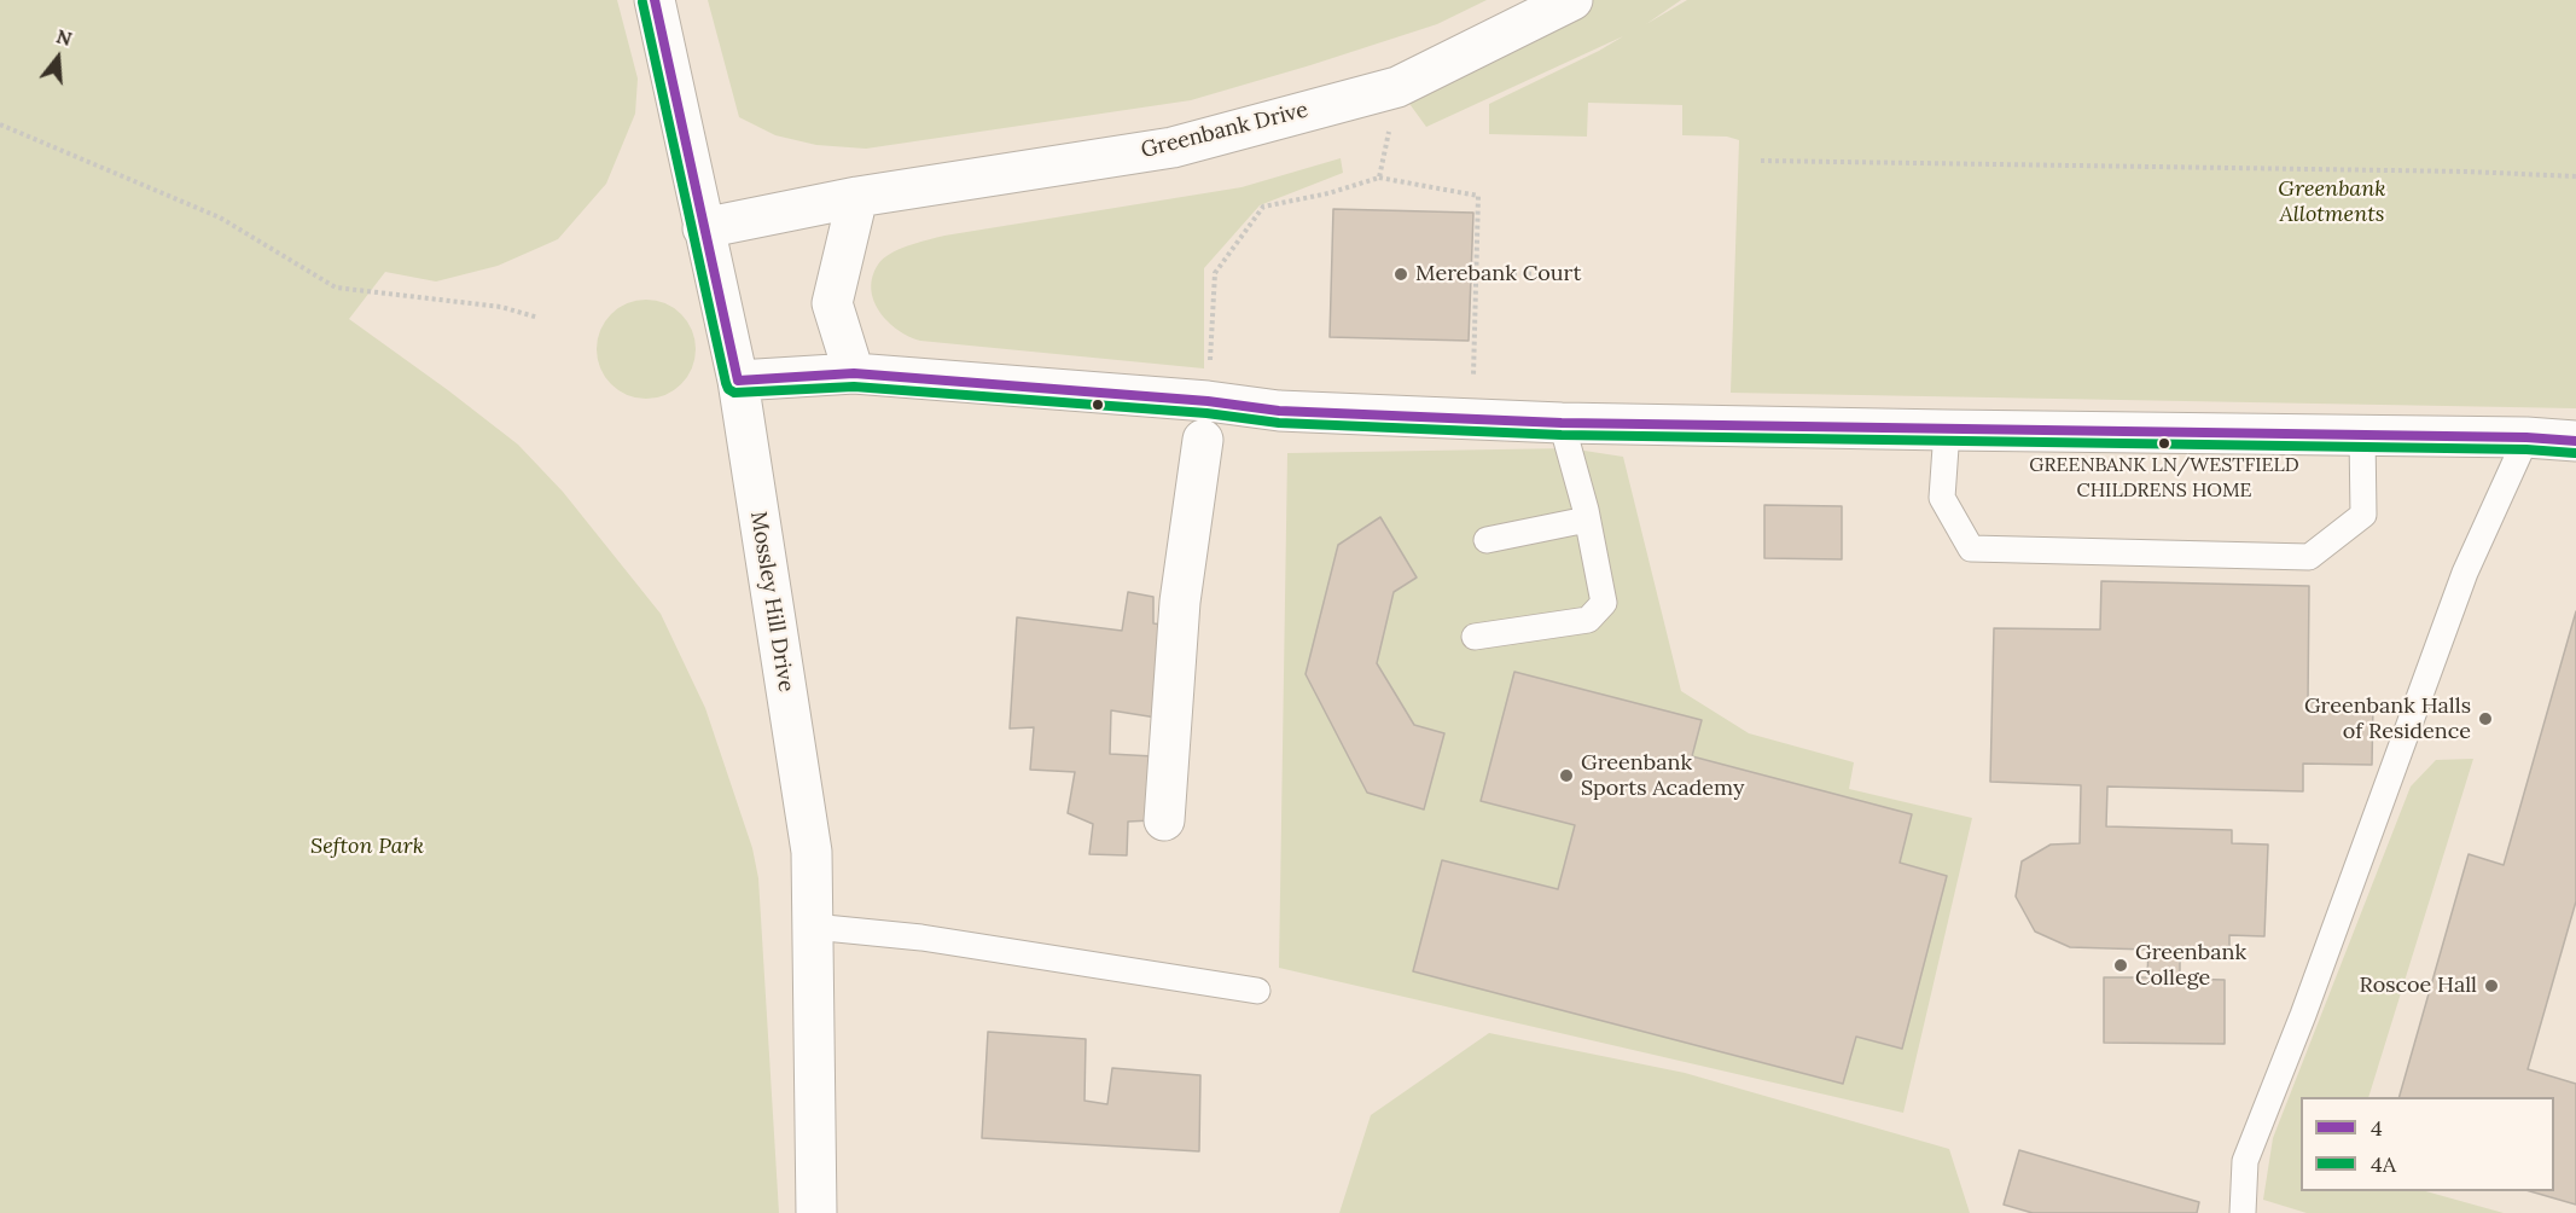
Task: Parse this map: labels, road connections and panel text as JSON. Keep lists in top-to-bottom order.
{
  "streets": {
    "street": ["Greenbank Drive", "Mossley Hill Drive"]
  },
  "crossings": [
    ["Greenbank Drive", "Mossley Hill Drive"]
  ],
  "parks": ["Greenbank Allotments", "Sefton Park"],
  "places": [
    "Merebank Court",
    "GREENBANK LN/WESTFIELD CHILDRENS HOME",
    "Greenbank Halls of Residence",
    "Greenbank Sports Academy",
    "Greenbank College",
    "Roscoe Hall"
  ],
  "lines": ["transit line 4", "transit line 4A"],
  "legend": ["4", "4A"],
  "north": "top"
}
